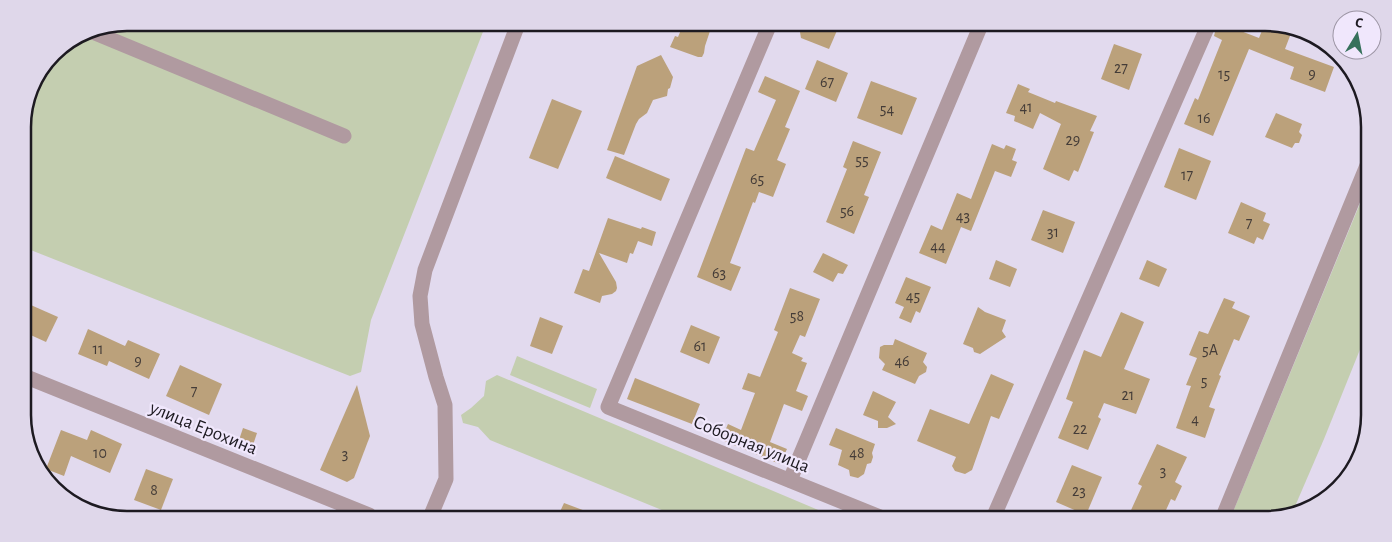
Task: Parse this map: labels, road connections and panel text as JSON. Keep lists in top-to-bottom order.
{
  "streets": {
    "street": ["улица Ерохина", "Соборная улица"]
  },
  "house_numbers": [
    "27",
    "15",
    "9",
    "67",
    "41",
    "54",
    "16",
    "29",
    "55",
    "17",
    "65",
    "56",
    "43",
    "7",
    "31",
    "44",
    "63",
    "45",
    "58",
    "61",
    "11",
    "5А",
    "9",
    "46",
    "5",
    "7",
    "21",
    "4",
    "22",
    "10",
    "48",
    "3",
    "3",
    "8",
    "23"
  ],
  "north": "top"
}
